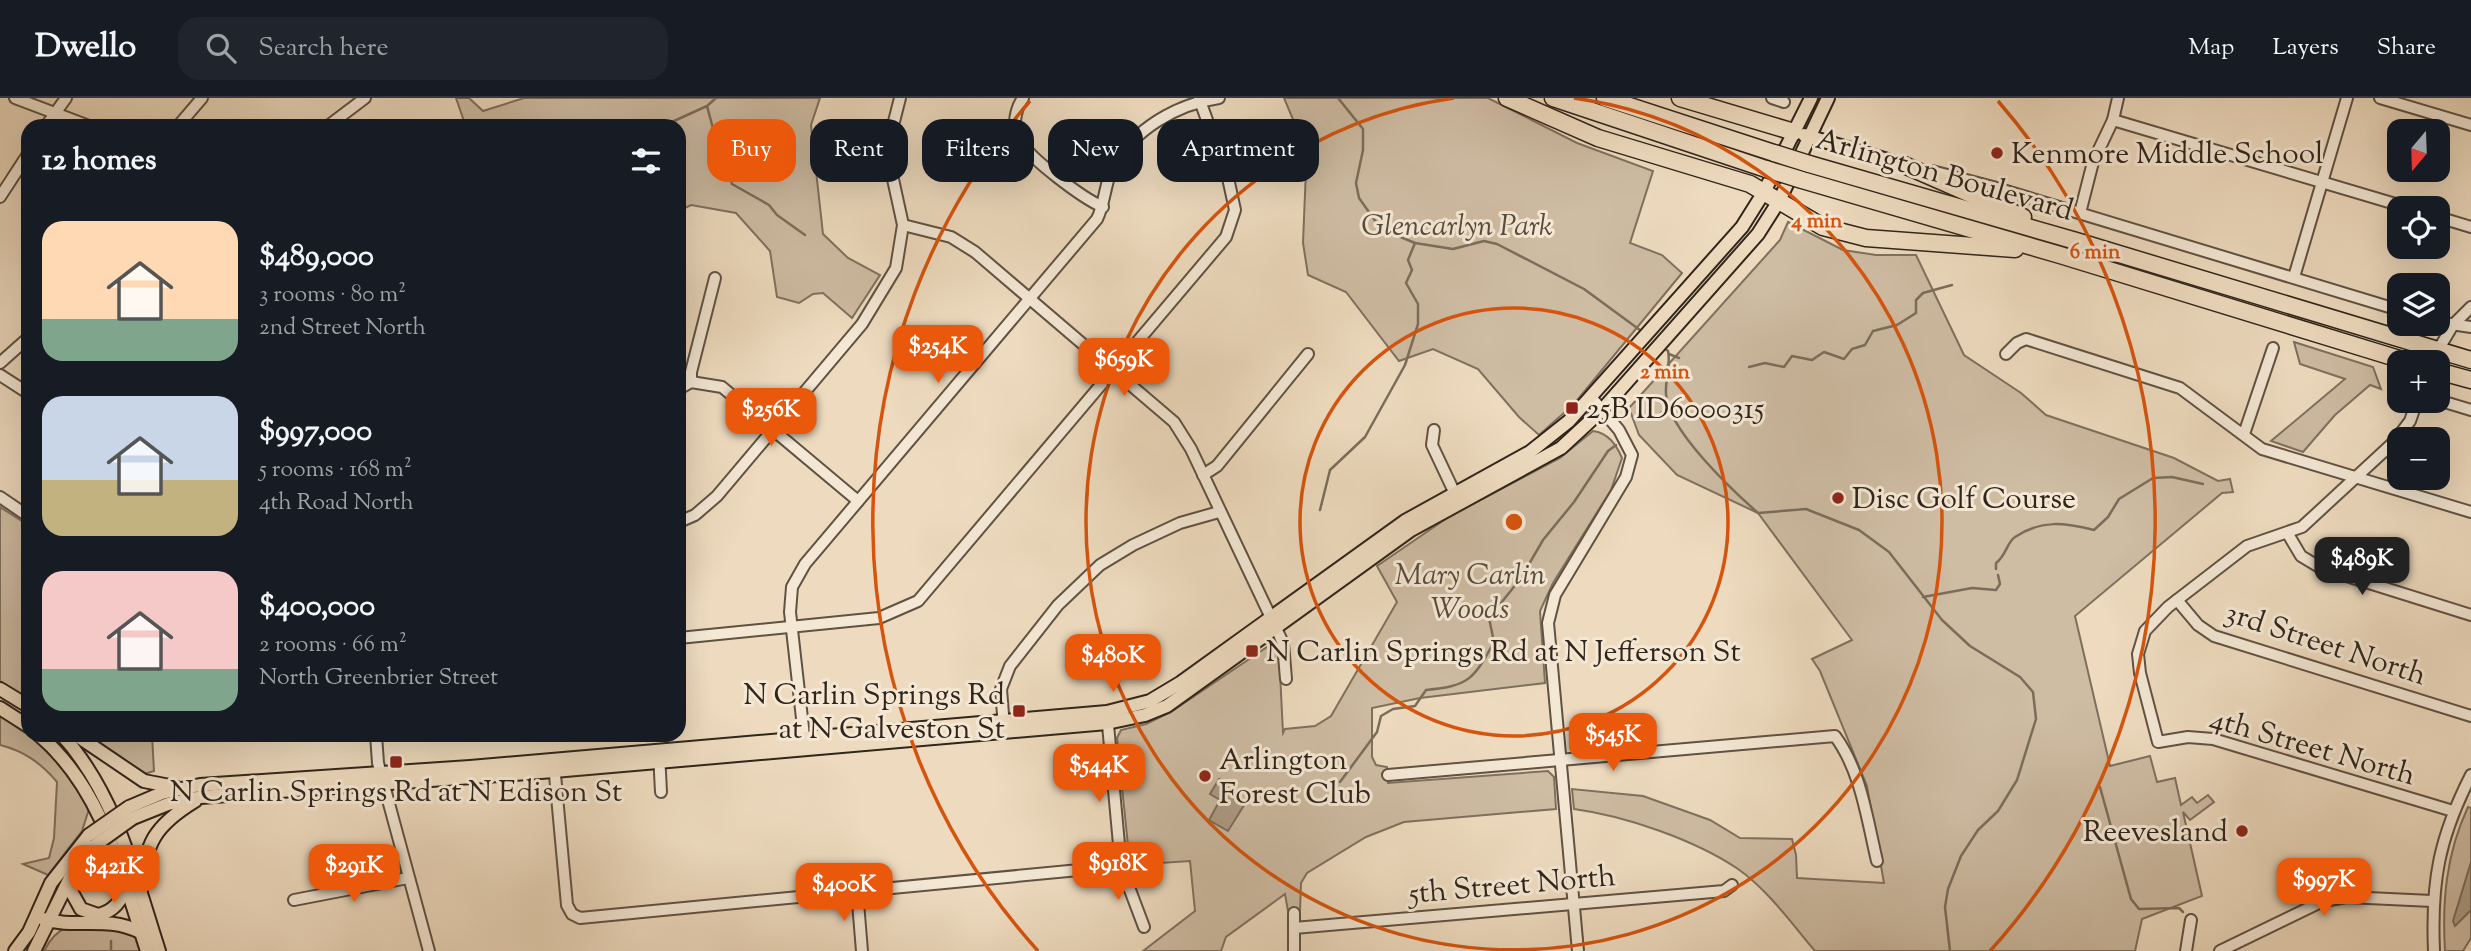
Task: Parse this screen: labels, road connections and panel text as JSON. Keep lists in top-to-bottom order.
{
  "streets": {
    "highway": ["Arlington Boulevard"],
    "street": ["3rd Street North", "4th Street North", "5th Street North"]
  },
  "crossings": [
    ["3rd Street North", "4th Street North"]
  ],
  "parks": ["Glencarlyn Park", "Mary Carlin Woods"],
  "places": {
    "other": [
      "Kenmore Middle School",
      "Disc Golf Course",
      "Arlington Forest Club",
      "Reevesland"
    ],
    "transit": [
      "25B ID6000315",
      "N Carlin Springs Rd at N Jefferson St",
      "N Carlin Springs Rd at N Galveston St",
      "N Carlin Springs Rd at N Edison St"
    ]
  },
  "north": "bottom",
  "page": {
    "header": "Dwello",
    "search": "Search here",
    "nav": ["Map", "Layers", "Share"],
    "map_buttons": ["+", "−"],
    "chip": [
      "Buy",
      "Rent",
      "Filters",
      "New",
      "Apartment"
    ],
    "heading": "12 homes",
    "list": [
      {
        "name": "$489,000",
        "note": "3 rooms · 80 m² · 2nd Street North"
      },
      {
        "name": "$997,000",
        "note": "5 rooms · 168 m² · 4th Road North"
      },
      {
        "name": "$400,000",
        "note": "2 rooms · 66 m² · North Greenbrier Street"
      }
    ],
    "price": [
      "$254K",
      "$659K",
      "$256K",
      "$489K",
      "$480K",
      "$545K",
      "$544K",
      "$918K",
      "$291K",
      "$421K",
      "$997K",
      "$400K"
    ]
  },
  "rings": ["4 min", "6 min", "2 min"]
}
